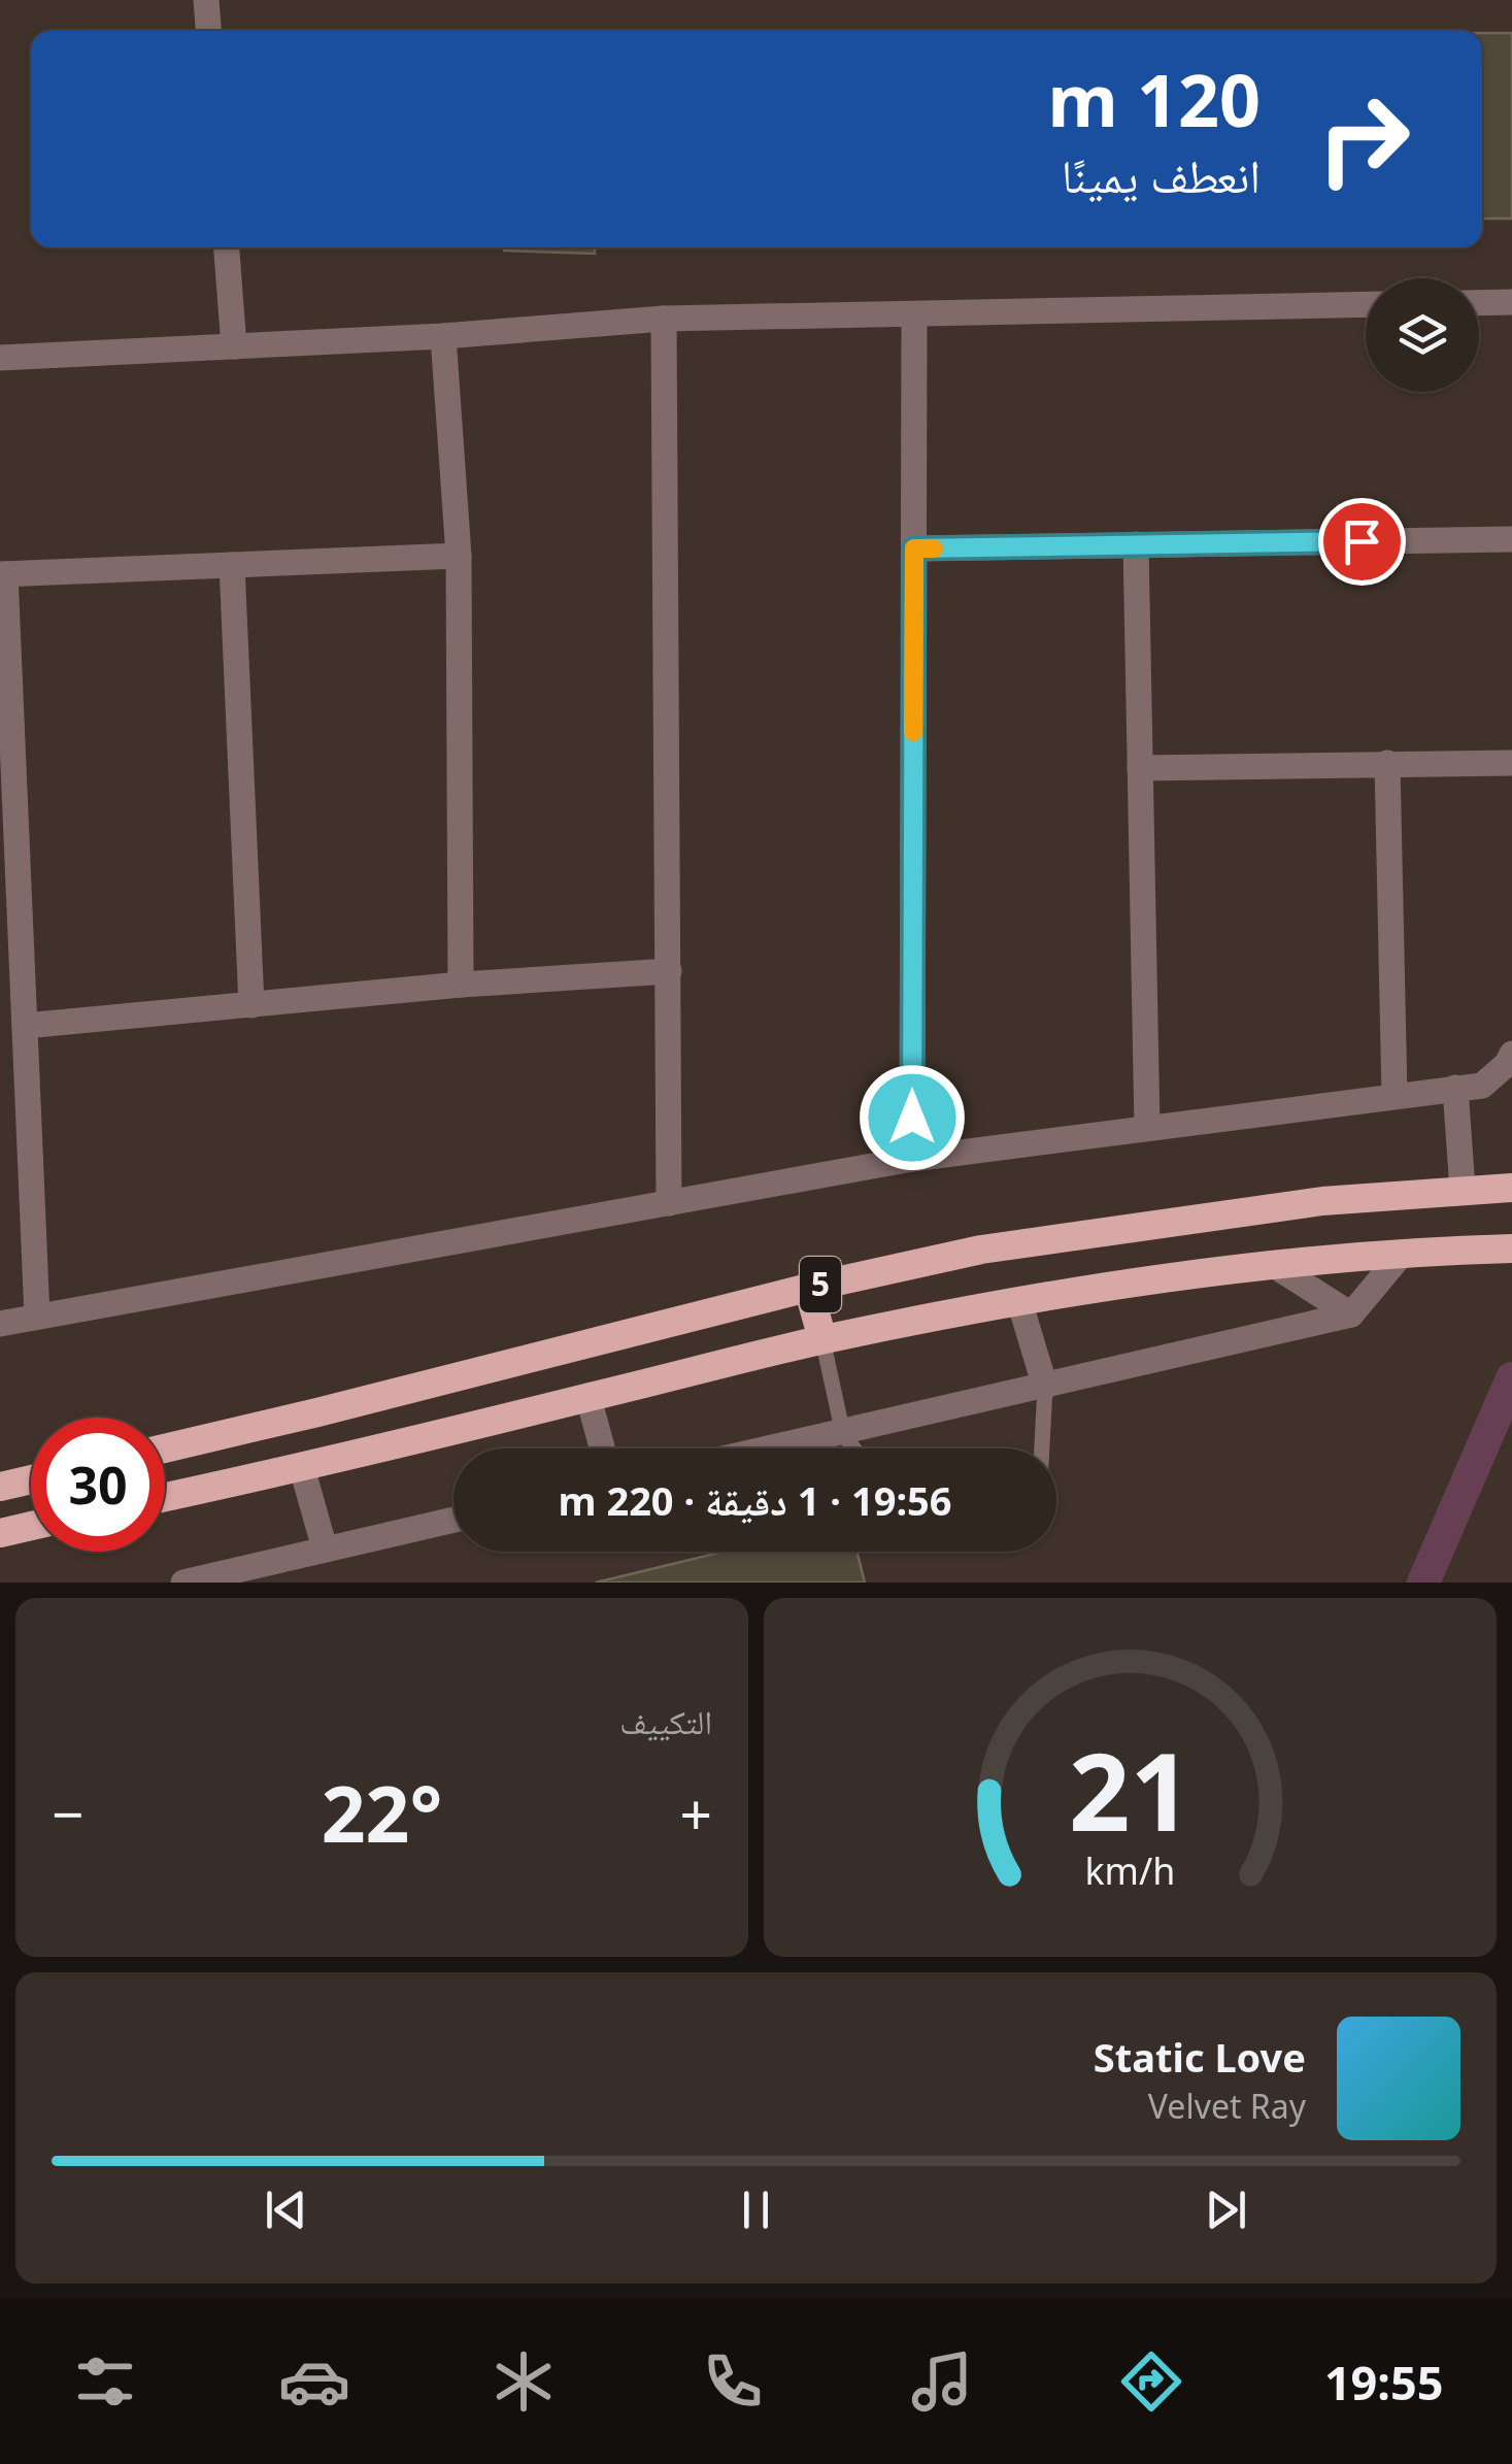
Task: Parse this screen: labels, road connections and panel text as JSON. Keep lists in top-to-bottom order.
{
  "streets": {
    "highway": ["5"]
  },
  "page": {
    "turn": ["120 m", "انعطف يمينًا"],
    "limit": "30",
    "trip": "19:56 · 1 دقيقة · 220 m",
    "tile": "التكييف",
    "heat": ["−", "22°", "+"],
    "song": ["Static Love", "Velvet Ray"],
    "tabs": "19:55",
    "gauge": ["21", "km/h"]
  }
}
